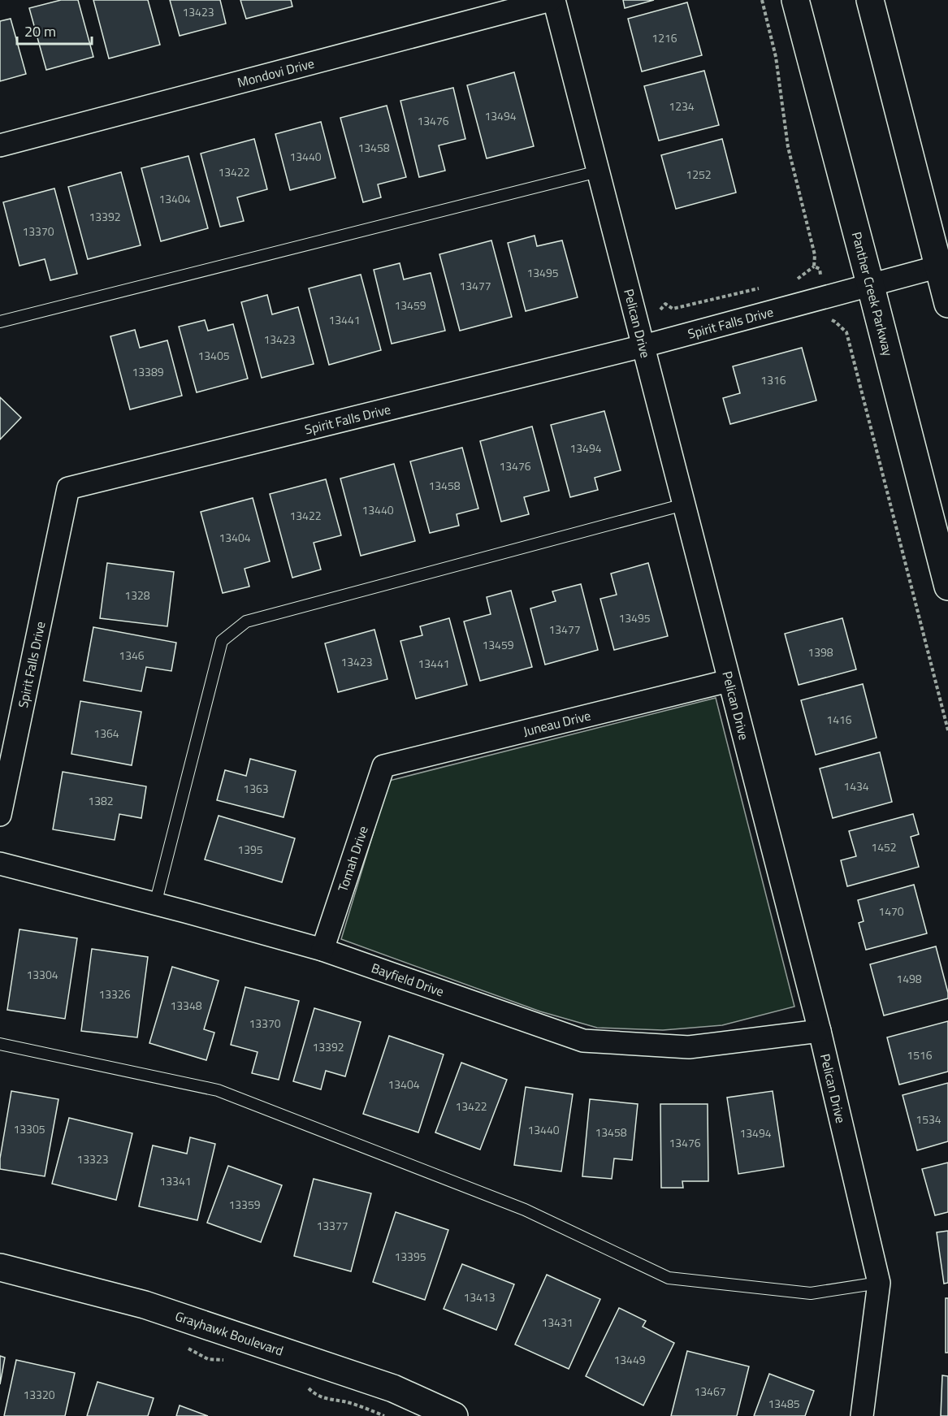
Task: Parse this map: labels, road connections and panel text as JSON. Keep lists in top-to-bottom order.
{
  "streets": {
    "main road": ["Panther Creek Parkway", "Grayhawk Boulevard"],
    "street": [
      "Mondovi Drive",
      "Spirit Falls Drive",
      "Pelican Drive",
      "Juneau Drive",
      "Tomah Drive",
      "Bayfield Drive"
    ]
  },
  "crossings": [
    ["Mondovi Drive", "Pelican Drive"],
    ["Panther Creek Parkway", "Spirit Falls Drive"],
    ["Spirit Falls Drive", "Pelican Drive"],
    ["Pelican Drive", "Juneau Drive"],
    ["Pelican Drive", "Bayfield Drive"],
    ["Juneau Drive", "Tomah Drive"],
    ["Tomah Drive", "Bayfield Drive"]
  ],
  "house_numbers": [
    "13423",
    "1216",
    "1234",
    "13494",
    "13476",
    "13458",
    "13440",
    "13422",
    "1252",
    "13404",
    "13392",
    "13370",
    "13495",
    "13477",
    "13459",
    "13441",
    "13423",
    "13405",
    "13389",
    "1316",
    "13494",
    "13476",
    "13458",
    "13440",
    "13422",
    "13404",
    "1328",
    "13495",
    "13477",
    "13459",
    "1398",
    "1346",
    "13423",
    "13441",
    "1416",
    "1364",
    "1434",
    "1363",
    "1382",
    "1452",
    "1395",
    "1470",
    "13304",
    "1498",
    "13326",
    "13348",
    "13370",
    "13392",
    "1516",
    "13404",
    "13422",
    "1534",
    "13305",
    "13440",
    "13458",
    "13494",
    "13476",
    "13323",
    "13341",
    "13359",
    "13377",
    "13395",
    "13413",
    "13431",
    "13449",
    "13467",
    "13320",
    "13485"
  ],
  "scale_bar": "20 m"
}
